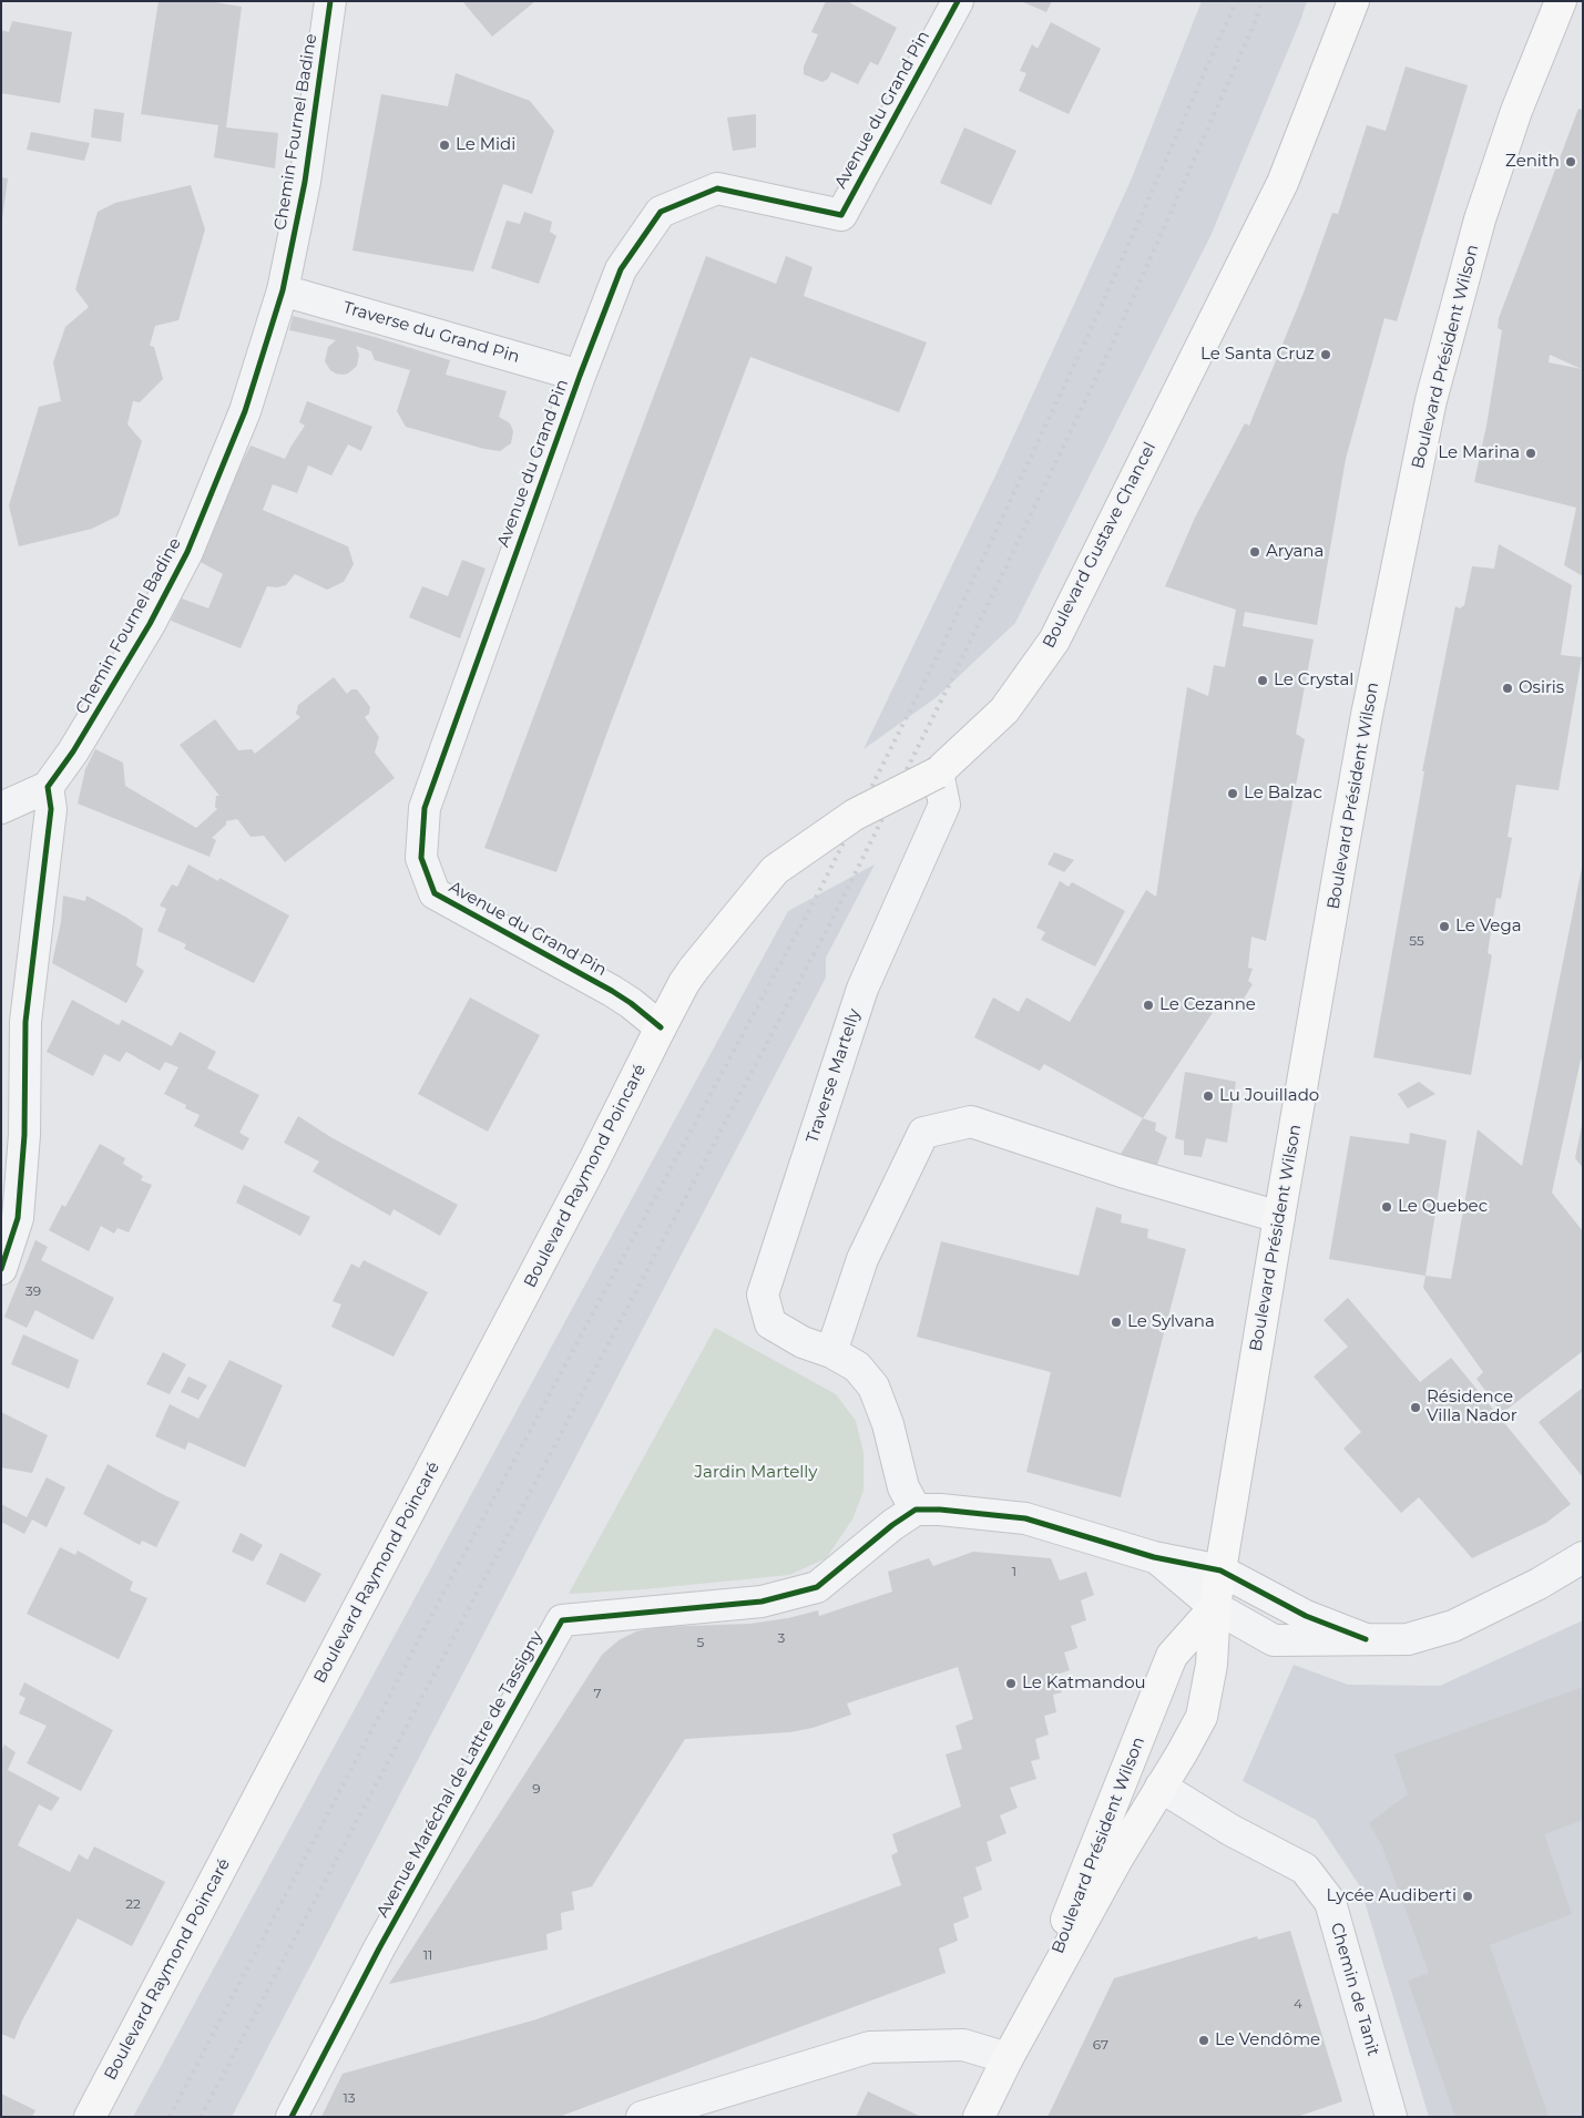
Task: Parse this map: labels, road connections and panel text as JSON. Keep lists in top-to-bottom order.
{
  "streets": {
    "main road": ["Boulevard Président Wilson", "Boulevard Gustave Chancel", "Boulevard Raymond Poincaré"],
    "street": [
      "Avenue du Grand Pin",
      "Chemin Fournel Badine",
      "Traverse du Grand Pin",
      "Traverse Martelly",
      "Avenue Maréchal de Lattre de Tassigny",
      "Chemin de Tanit"
    ]
  },
  "crossings": [
    ["Avenue du Grand Pin", "Traverse du Grand Pin"],
    ["Avenue du Grand Pin", "Boulevard Gustave Chancel"],
    ["Avenue du Grand Pin", "Boulevard Raymond Poincaré"],
    ["Chemin Fournel Badine", "Traverse du Grand Pin"],
    ["Boulevard Président Wilson", "Chemin de Tanit"],
    ["Boulevard Gustave Chancel", "Traverse Martelly"],
    ["Boulevard Gustave Chancel", "Boulevard Raymond Poincaré"],
    ["Traverse Martelly", "Avenue Maréchal de Lattre de Tassigny"]
  ],
  "parks": ["Jardin Martelly"],
  "places": [
    "Le Midi",
    "Zenith",
    "Le Santa Cruz",
    "Le Marina",
    "Aryana",
    "Le Crystal",
    "Osiris",
    "Le Balzac",
    "Le Vega",
    "Le Cezanne",
    "Lu Jouillado",
    "Le Quebec",
    "Le Sylvana",
    "Résidence Villa Nador",
    "Le Katmandou",
    "Lycée Audiberti",
    "Le Vendôme"
  ],
  "house_numbers": [
    "55",
    "39",
    "1",
    "3",
    "5",
    "7",
    "9",
    "22",
    "11",
    "4",
    "67",
    "13"
  ]
}
